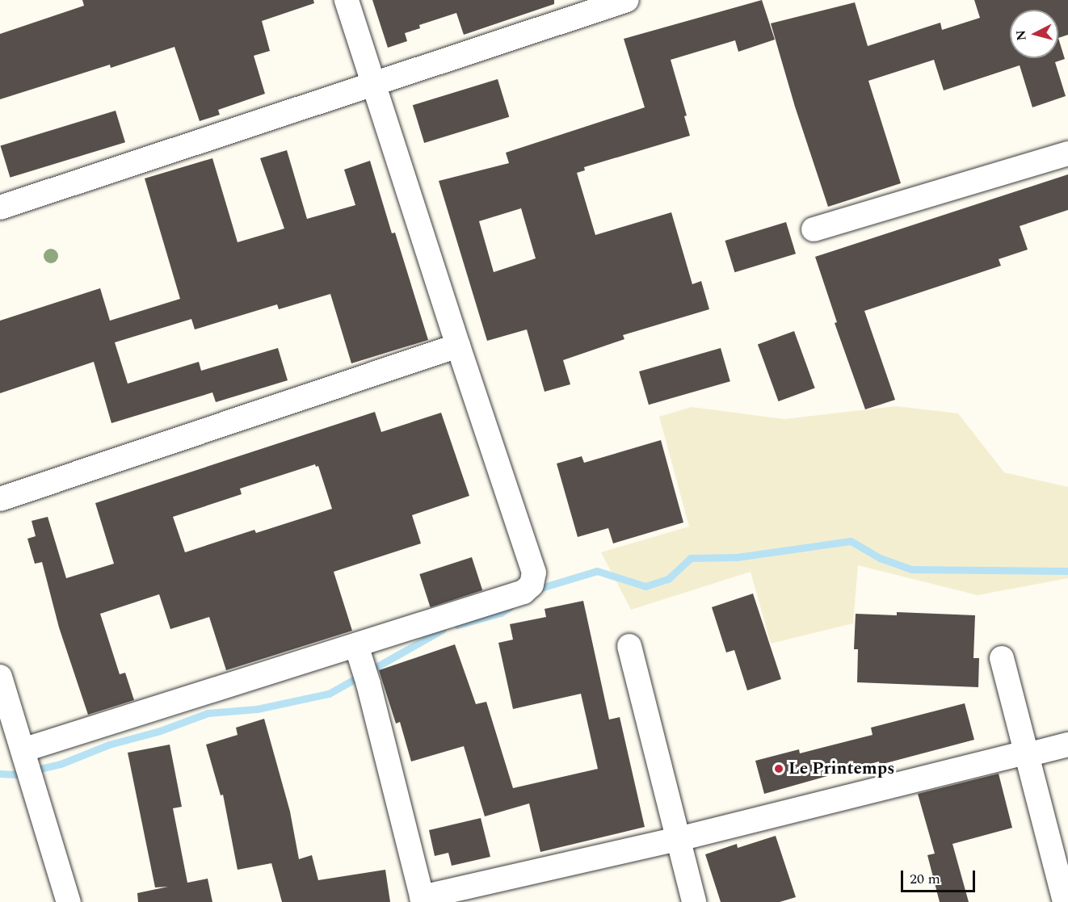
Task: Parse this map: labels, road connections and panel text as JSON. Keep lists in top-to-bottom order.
{
  "places": ["Le Printemps"],
  "scale_bar": "20 m",
  "north": "left"
}
